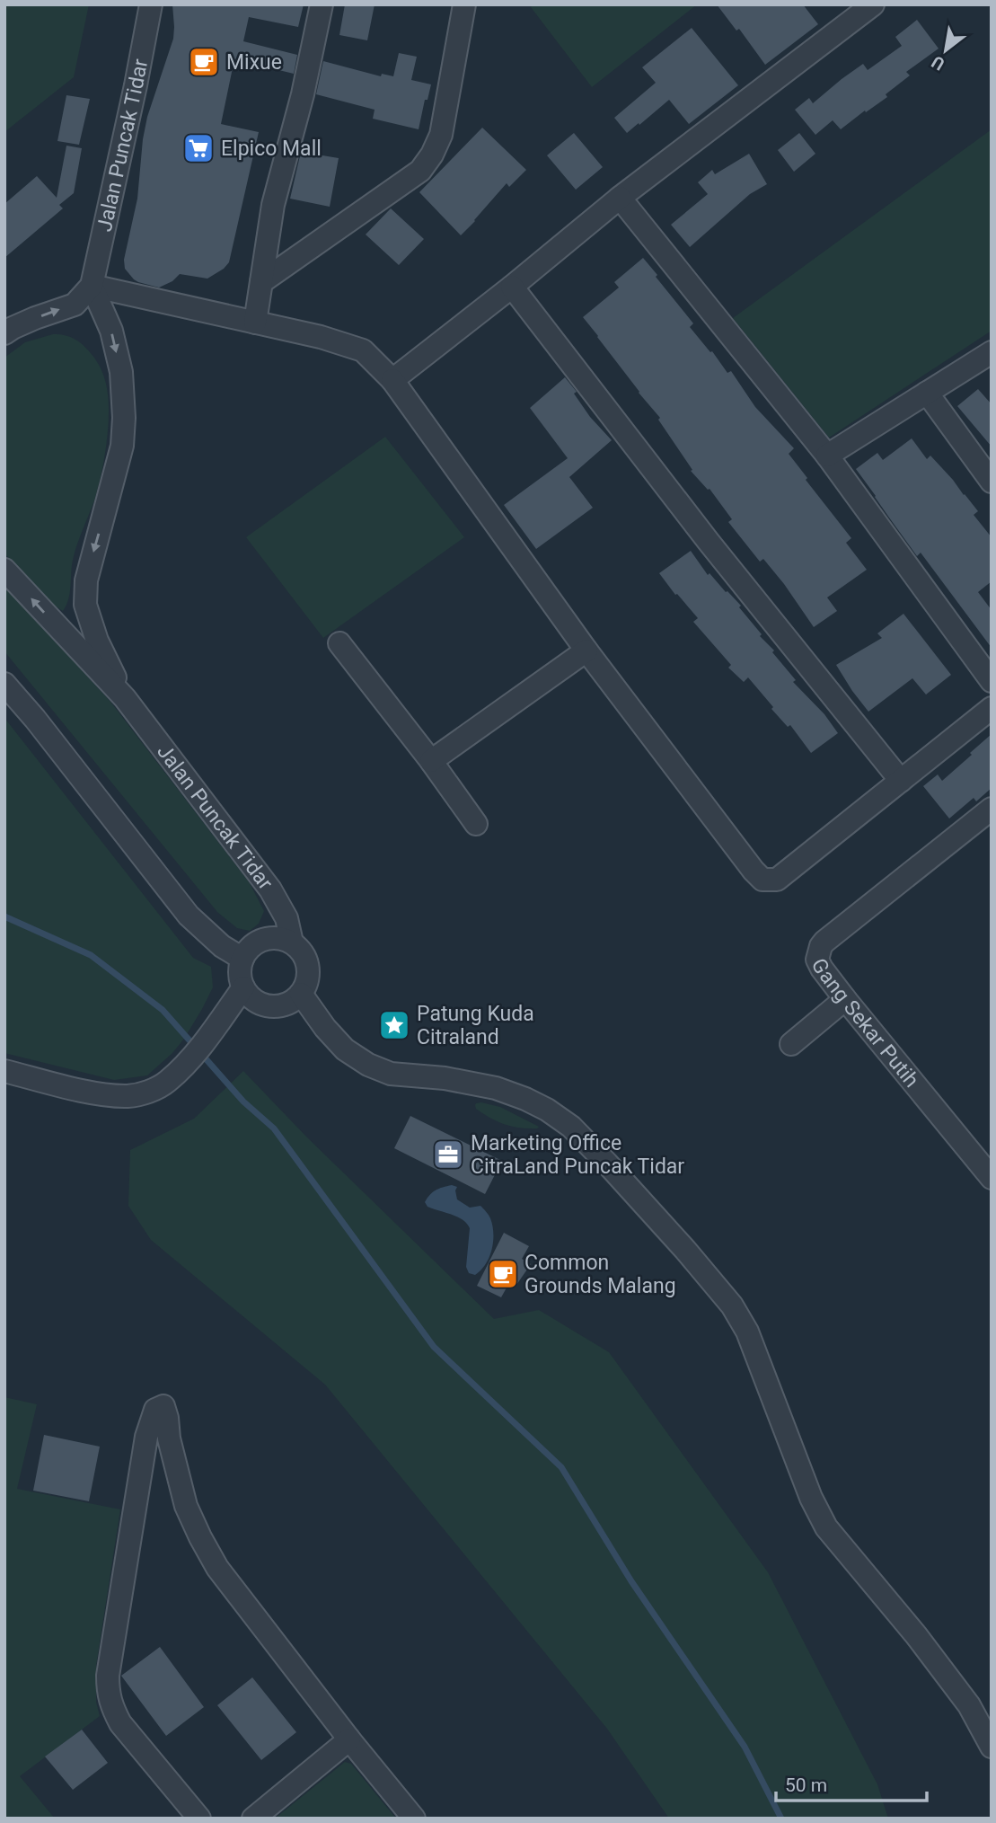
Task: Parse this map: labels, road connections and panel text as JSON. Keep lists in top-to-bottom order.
{
  "streets": {
    "street": ["Jalan Puncak Tidar", "Gang Sekar Putih"]
  },
  "places": {
    "cafe": ["Mixue", "Common Grounds Malang"],
    "supermarket": ["Elpico Mall"],
    "place": ["Patung Kuda Citraland"],
    "office": ["Marketing Office CitraLand Puncak Tidar"]
  },
  "scale_bar": "50 m",
  "north": "bottom left"
}
